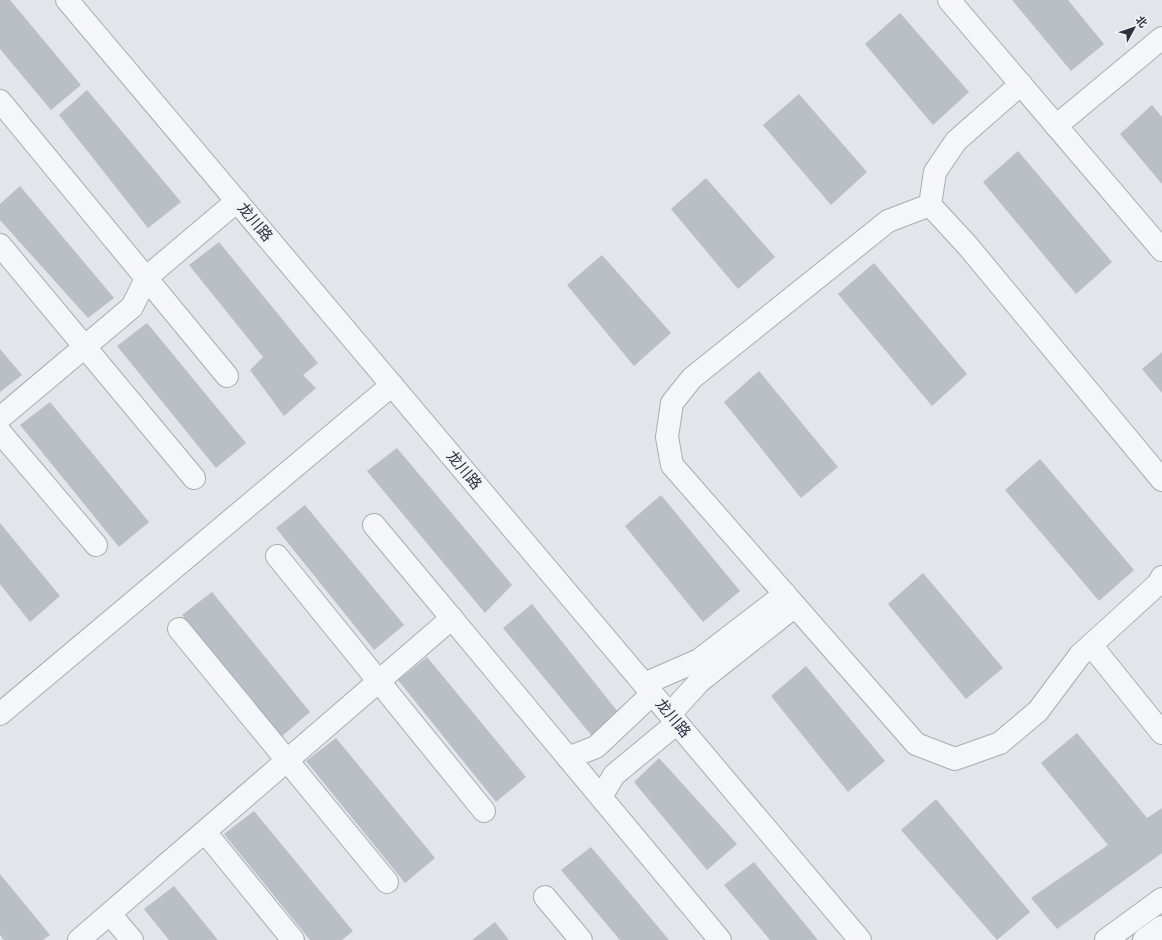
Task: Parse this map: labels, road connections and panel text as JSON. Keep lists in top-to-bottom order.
{
  "streets": {
    "street": ["龙川路"]
  },
  "north": "top right"
}
